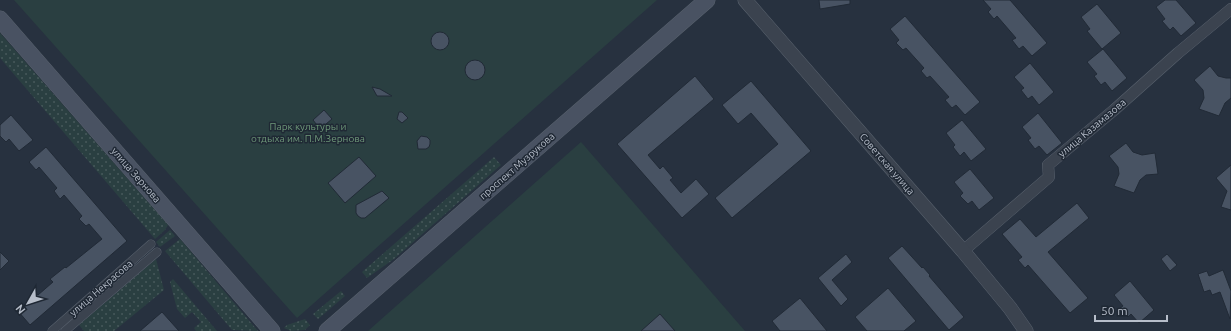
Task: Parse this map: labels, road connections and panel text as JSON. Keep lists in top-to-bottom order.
{
  "streets": {
    "main road": ["проспект Музрукова", "улица Зернова"],
    "street": ["улица Казамазова", "Советская улица", "улица Некрасова"]
  },
  "crossings": [
    ["улица Казамазова", "Советская улица"]
  ],
  "parks": ["Парк культуры и отдыха им. П.М.Зернова"],
  "scale_bar": "50 m",
  "north": "bottom left"
}
